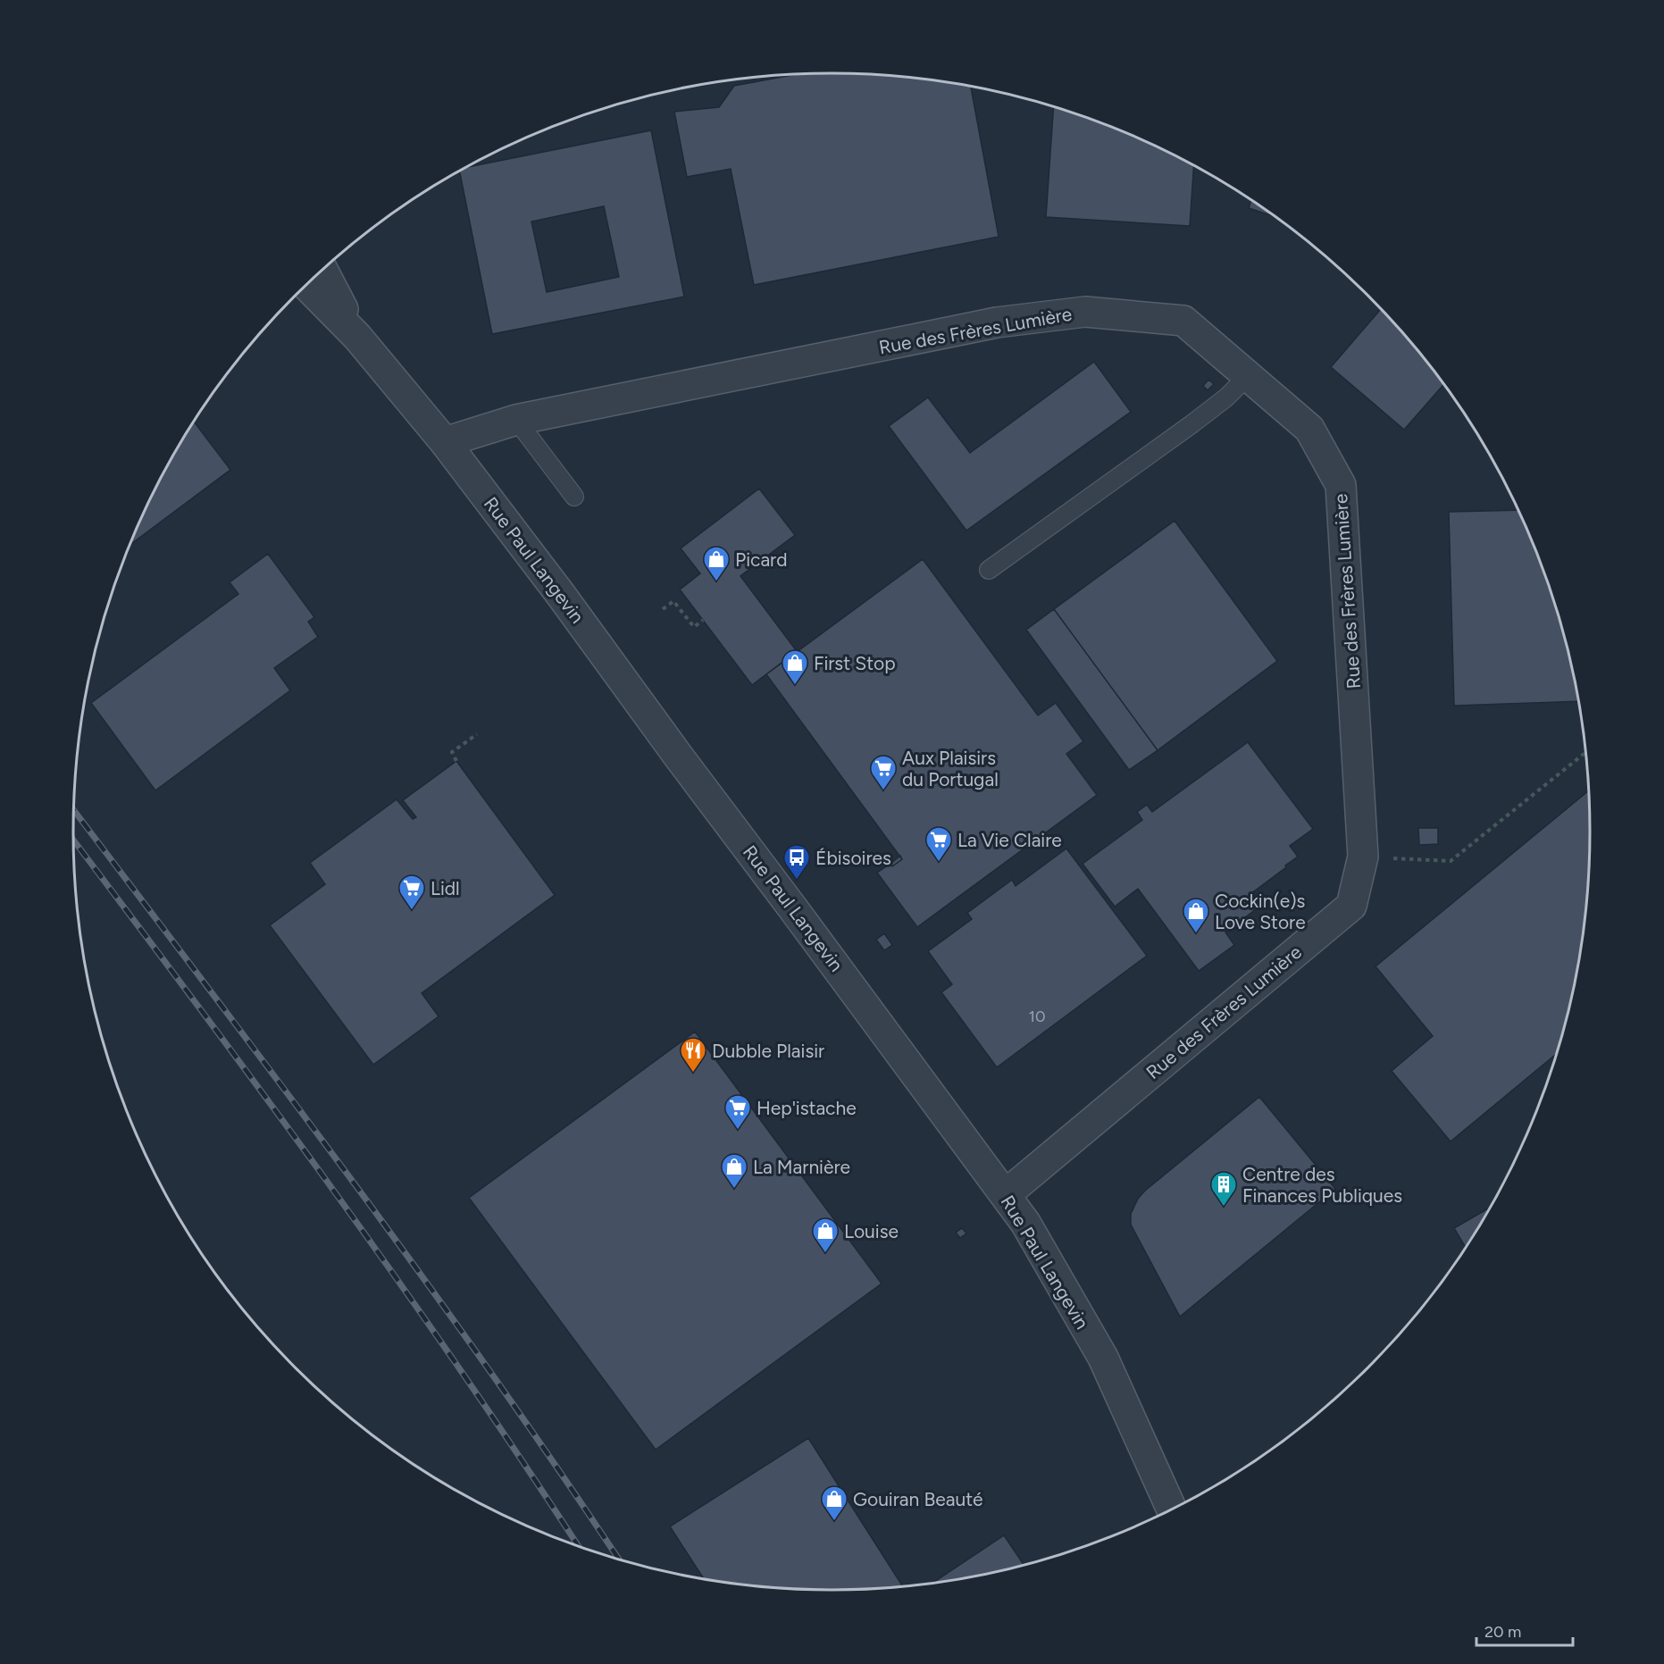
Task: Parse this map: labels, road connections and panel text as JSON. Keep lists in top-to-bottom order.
{
  "streets": {
    "street": ["Rue des Frères Lumière", "Rue Paul Langevin"]
  },
  "crossings": [
    ["Rue des Frères Lumière", "Rue Paul Langevin"]
  ],
  "places": {
    "shop": [
      "Picard",
      "First Stop",
      "Cockin(e)s Love Store",
      "La Marnière",
      "Louise",
      "Gouiran Beauté"
    ],
    "supermarket": [
      "Aux Plaisirs du Portugal",
      "La Vie Claire",
      "Lidl",
      "Hep'istache"
    ],
    "bus stop": ["Ébisoires"],
    "restaurant": ["Dubble Plaisir"],
    "building": ["Centre des Finances Publiques"]
  },
  "house_numbers": ["10"],
  "scale_bar": "20 m"
}
